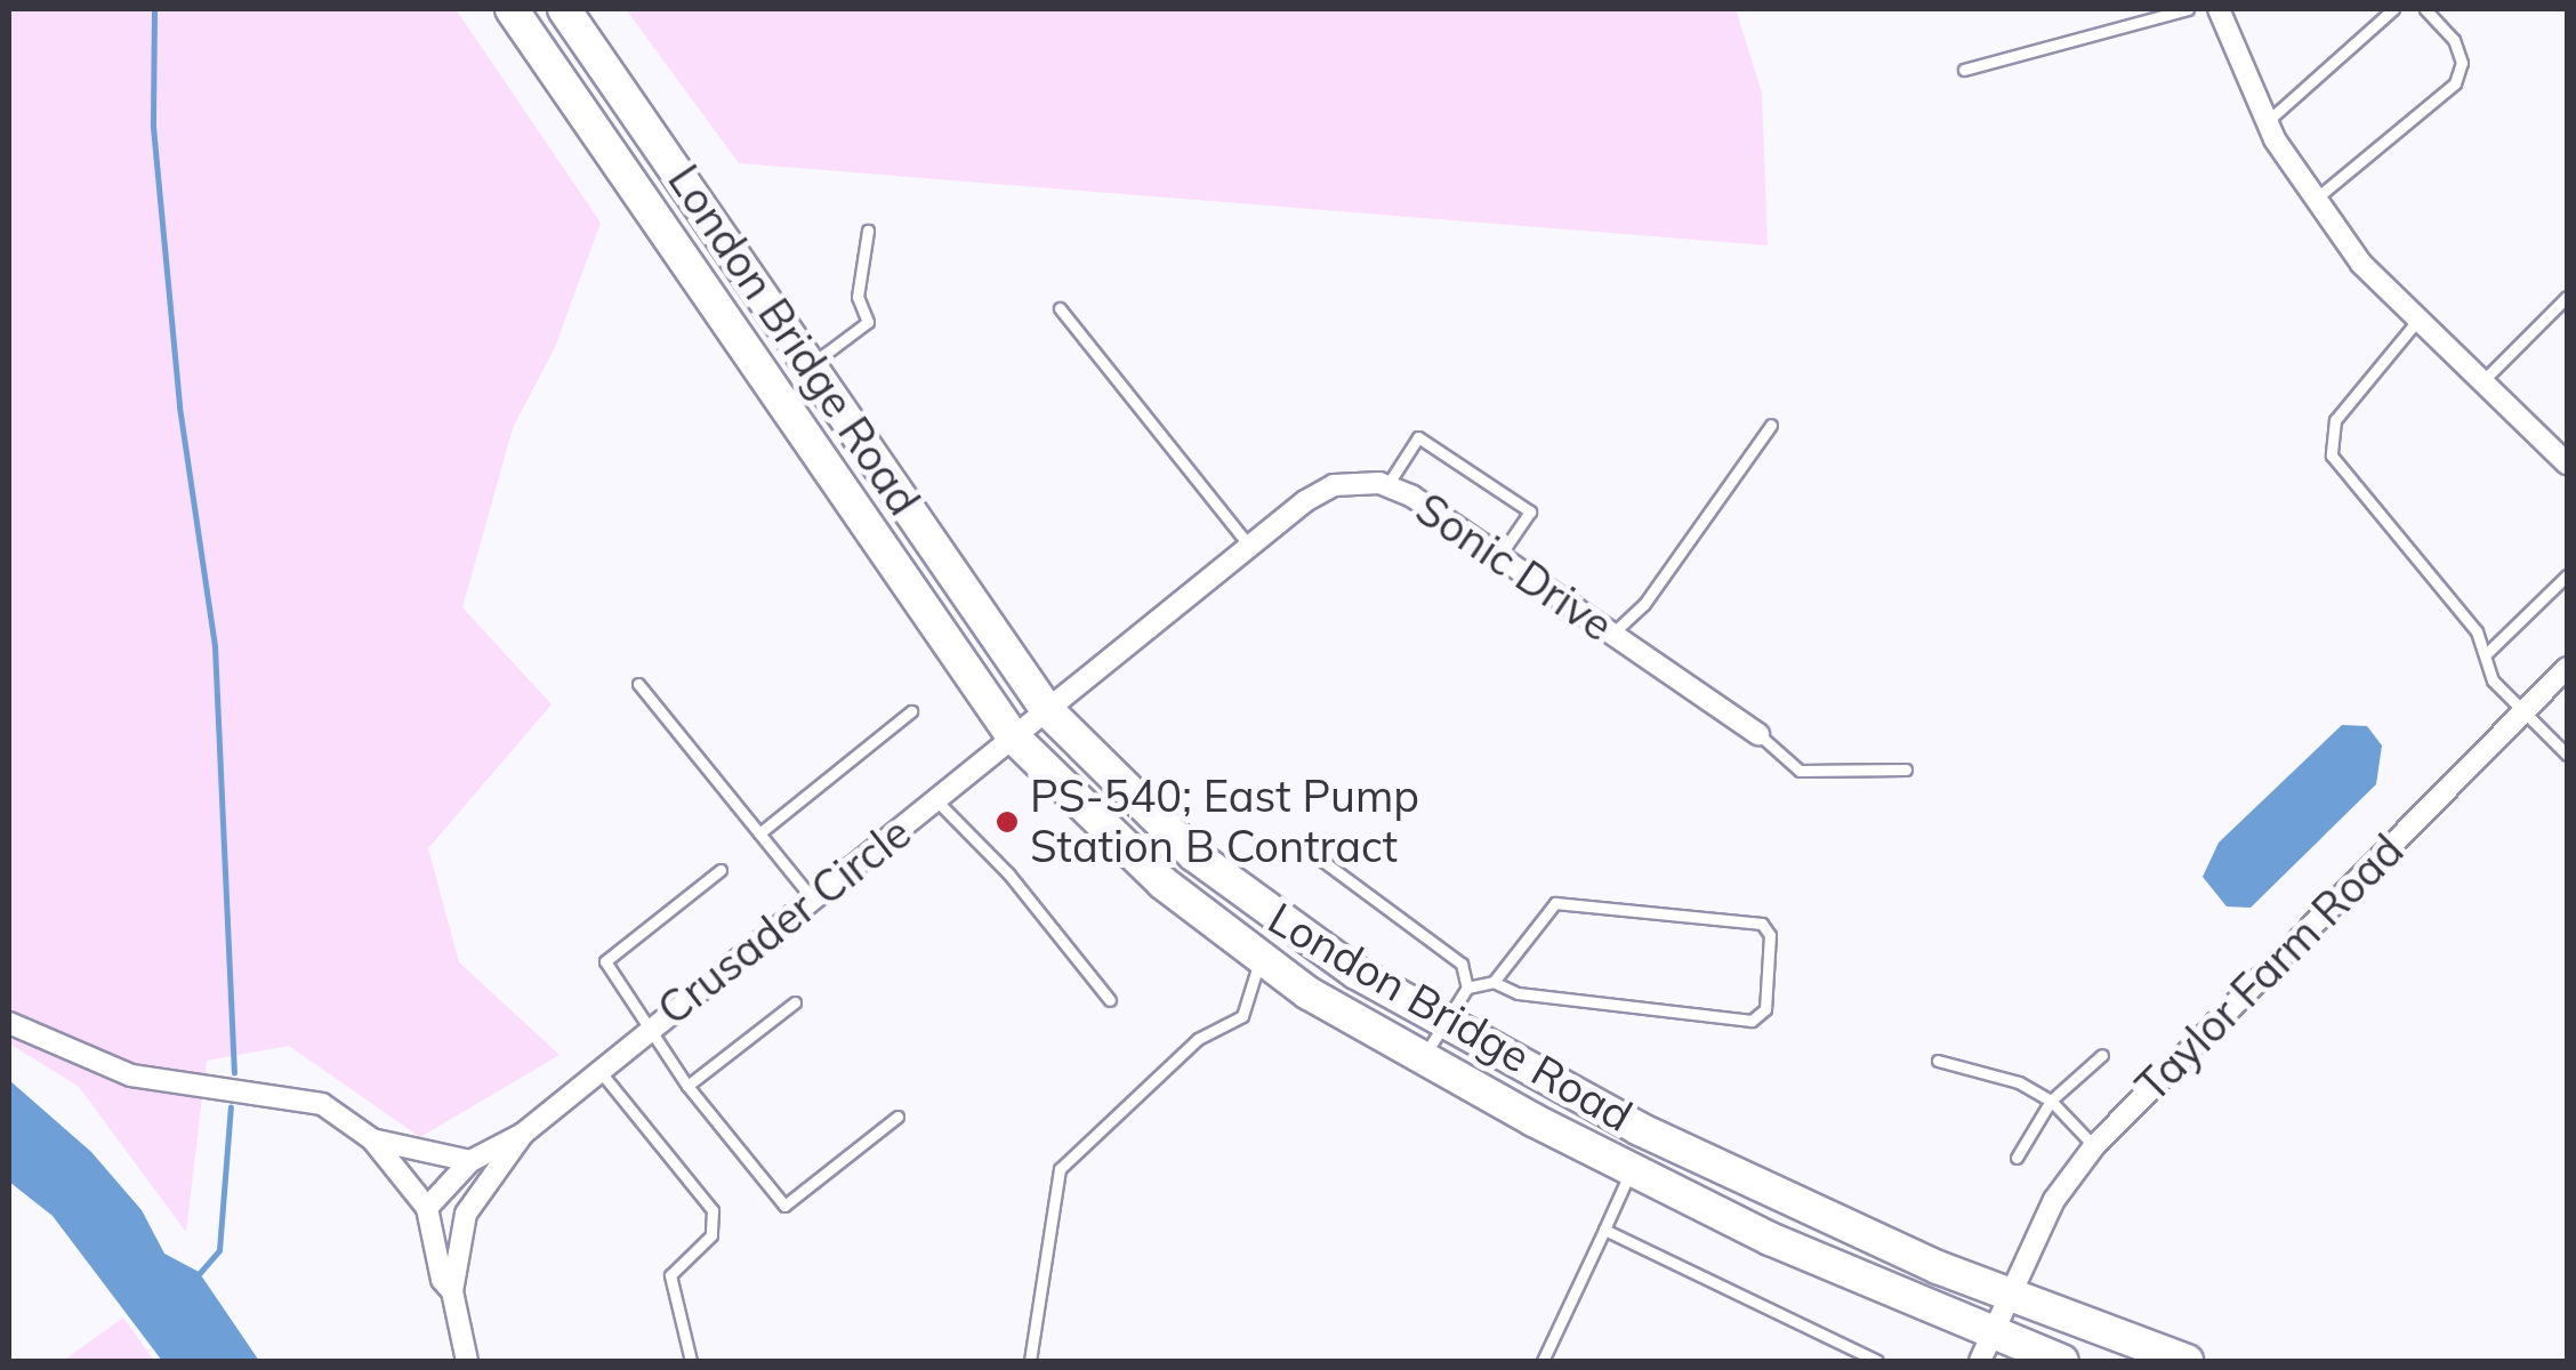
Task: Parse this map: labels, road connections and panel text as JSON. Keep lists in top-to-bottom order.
{
  "streets": {
    "main road": ["London Bridge Road"],
    "street": ["Sonic Drive", "Crusader Circle", "Taylor Farm Road"]
  },
  "crossings": [
    ["London Bridge Road", "Sonic Drive"],
    ["London Bridge Road", "Crusader Circle"],
    ["London Bridge Road", "Taylor Farm Road"],
    ["Sonic Drive", "Crusader Circle"]
  ],
  "places": ["PS-540; East Pump Station B Contract"]
}
